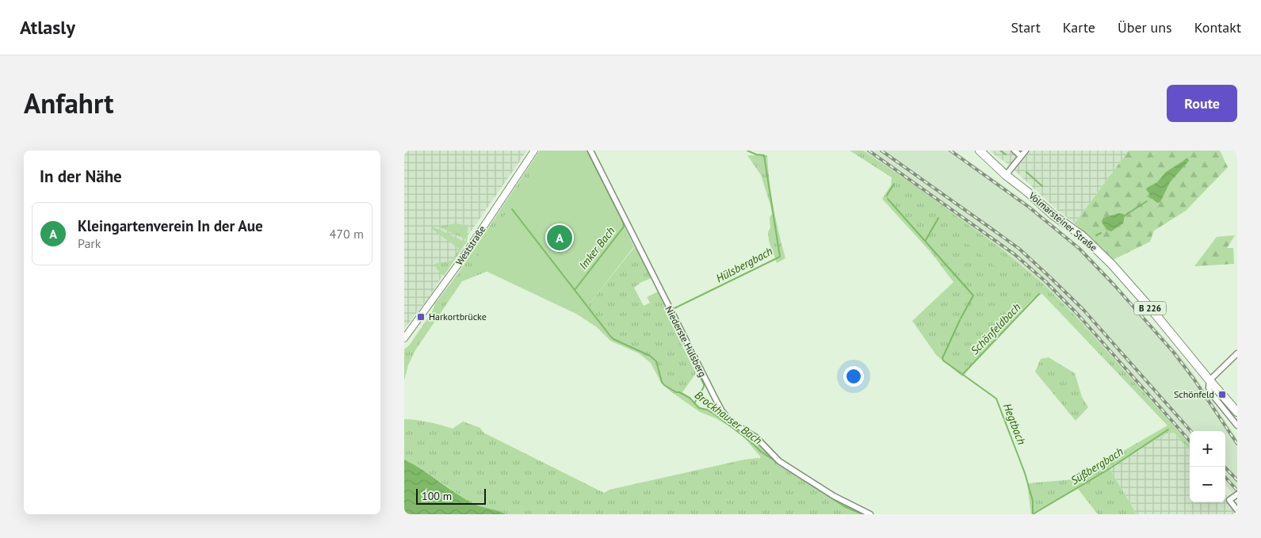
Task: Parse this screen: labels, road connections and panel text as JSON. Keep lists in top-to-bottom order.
{
  "streets": {
    "main road": ["Volmarsteiner Straße", "B 226"],
    "street": ["Weststraße", "Niederste Hülsberg"]
  },
  "water": [
    "Imker Bach",
    "Hülsbergbach",
    "Schönfeldbach",
    "Brockhauser Bach",
    "Hegtbach",
    "Süßbergbach"
  ],
  "places": {
    "transit": ["Harkortbrücke", "Schönfeld"]
  },
  "scale_bar": "100 m",
  "page": {
    "header": "Atlasly",
    "nav": [
      "Start",
      "Karte",
      "Über uns",
      "Kontakt"
    ],
    "title": "Anfahrt",
    "buttons": "Route",
    "heading": "In der Nähe",
    "list": [
      {
        "mark": "A",
        "name": "Kleingartenverein In der Aue",
        "note": "Park",
        "value": "470 m"
      }
    ],
    "pins": "A",
    "map_buttons": ["+", "−"],
    "scale": "100 m"
  }
}
